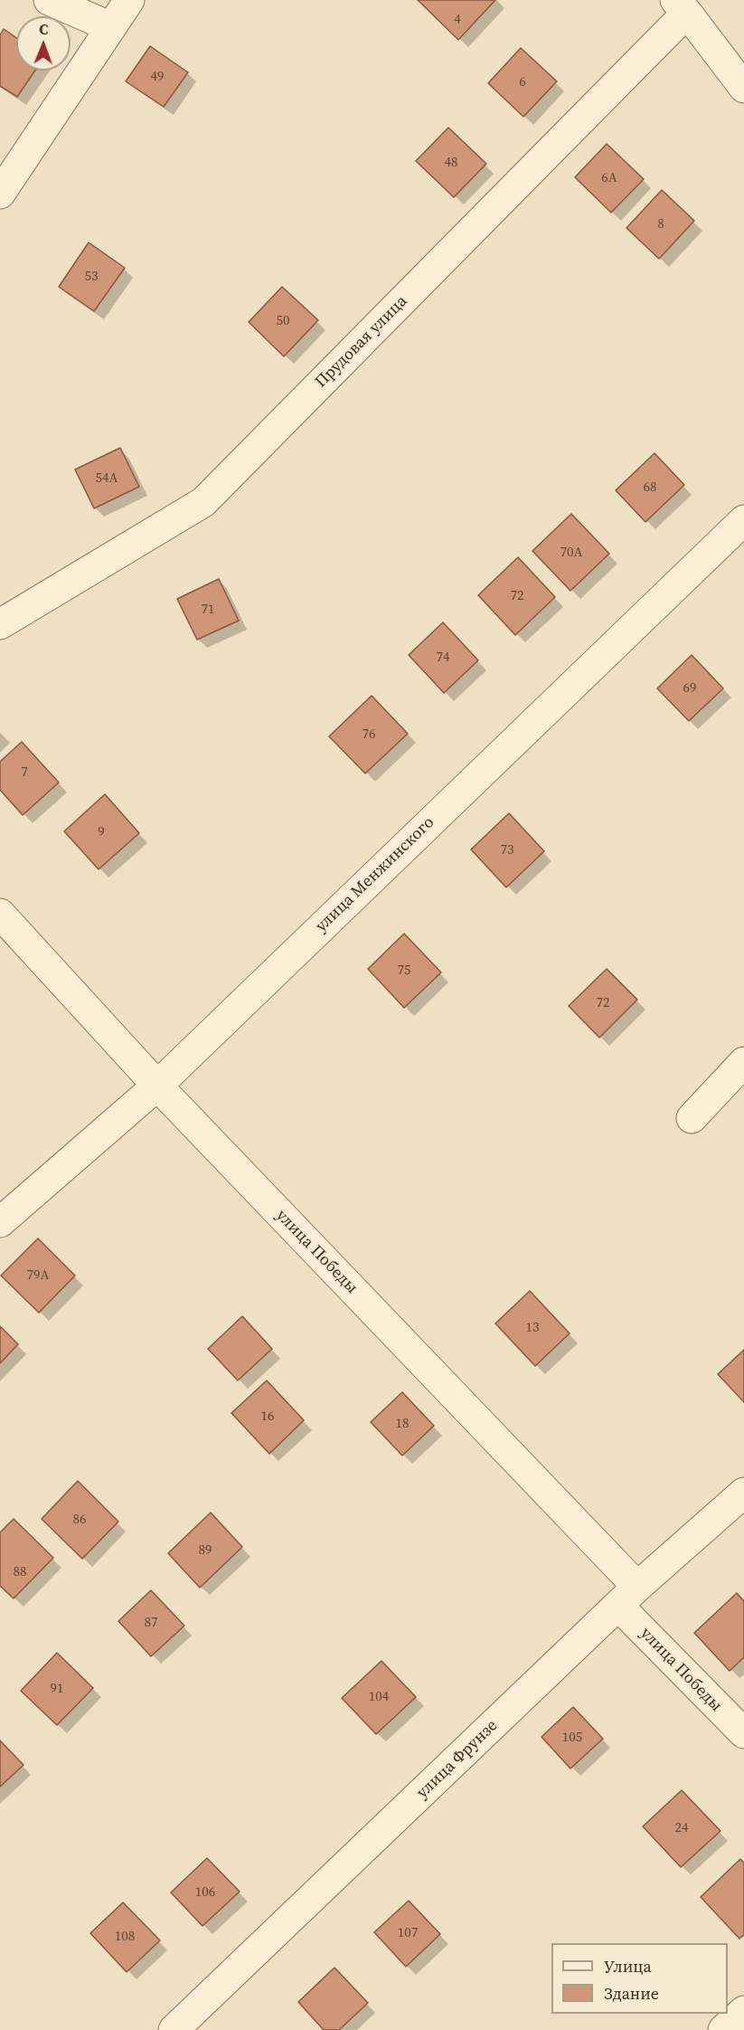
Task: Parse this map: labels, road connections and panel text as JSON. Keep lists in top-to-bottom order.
{
  "streets": {
    "street": [
      "Прудовая улица",
      "улица Менжинского",
      "улица Победы",
      "улица Фрунзе"
    ]
  },
  "crossings": [
    ["улица Менжинского", "улица Победы"],
    ["улица Победы", "улица Фрунзе"]
  ],
  "house_numbers": [
    "4",
    "49",
    "6",
    "48",
    "6А",
    "8",
    "53",
    "50",
    "54А",
    "68",
    "70А",
    "72",
    "71",
    "74",
    "69",
    "76",
    "7",
    "9",
    "73",
    "75",
    "72",
    "79А",
    "13",
    "16",
    "18",
    "86",
    "89",
    "88",
    "87",
    "91",
    "104",
    "105",
    "24",
    "106",
    "107",
    "108"
  ],
  "legend": ["Улица", "Здание"],
  "north": "top"
}
